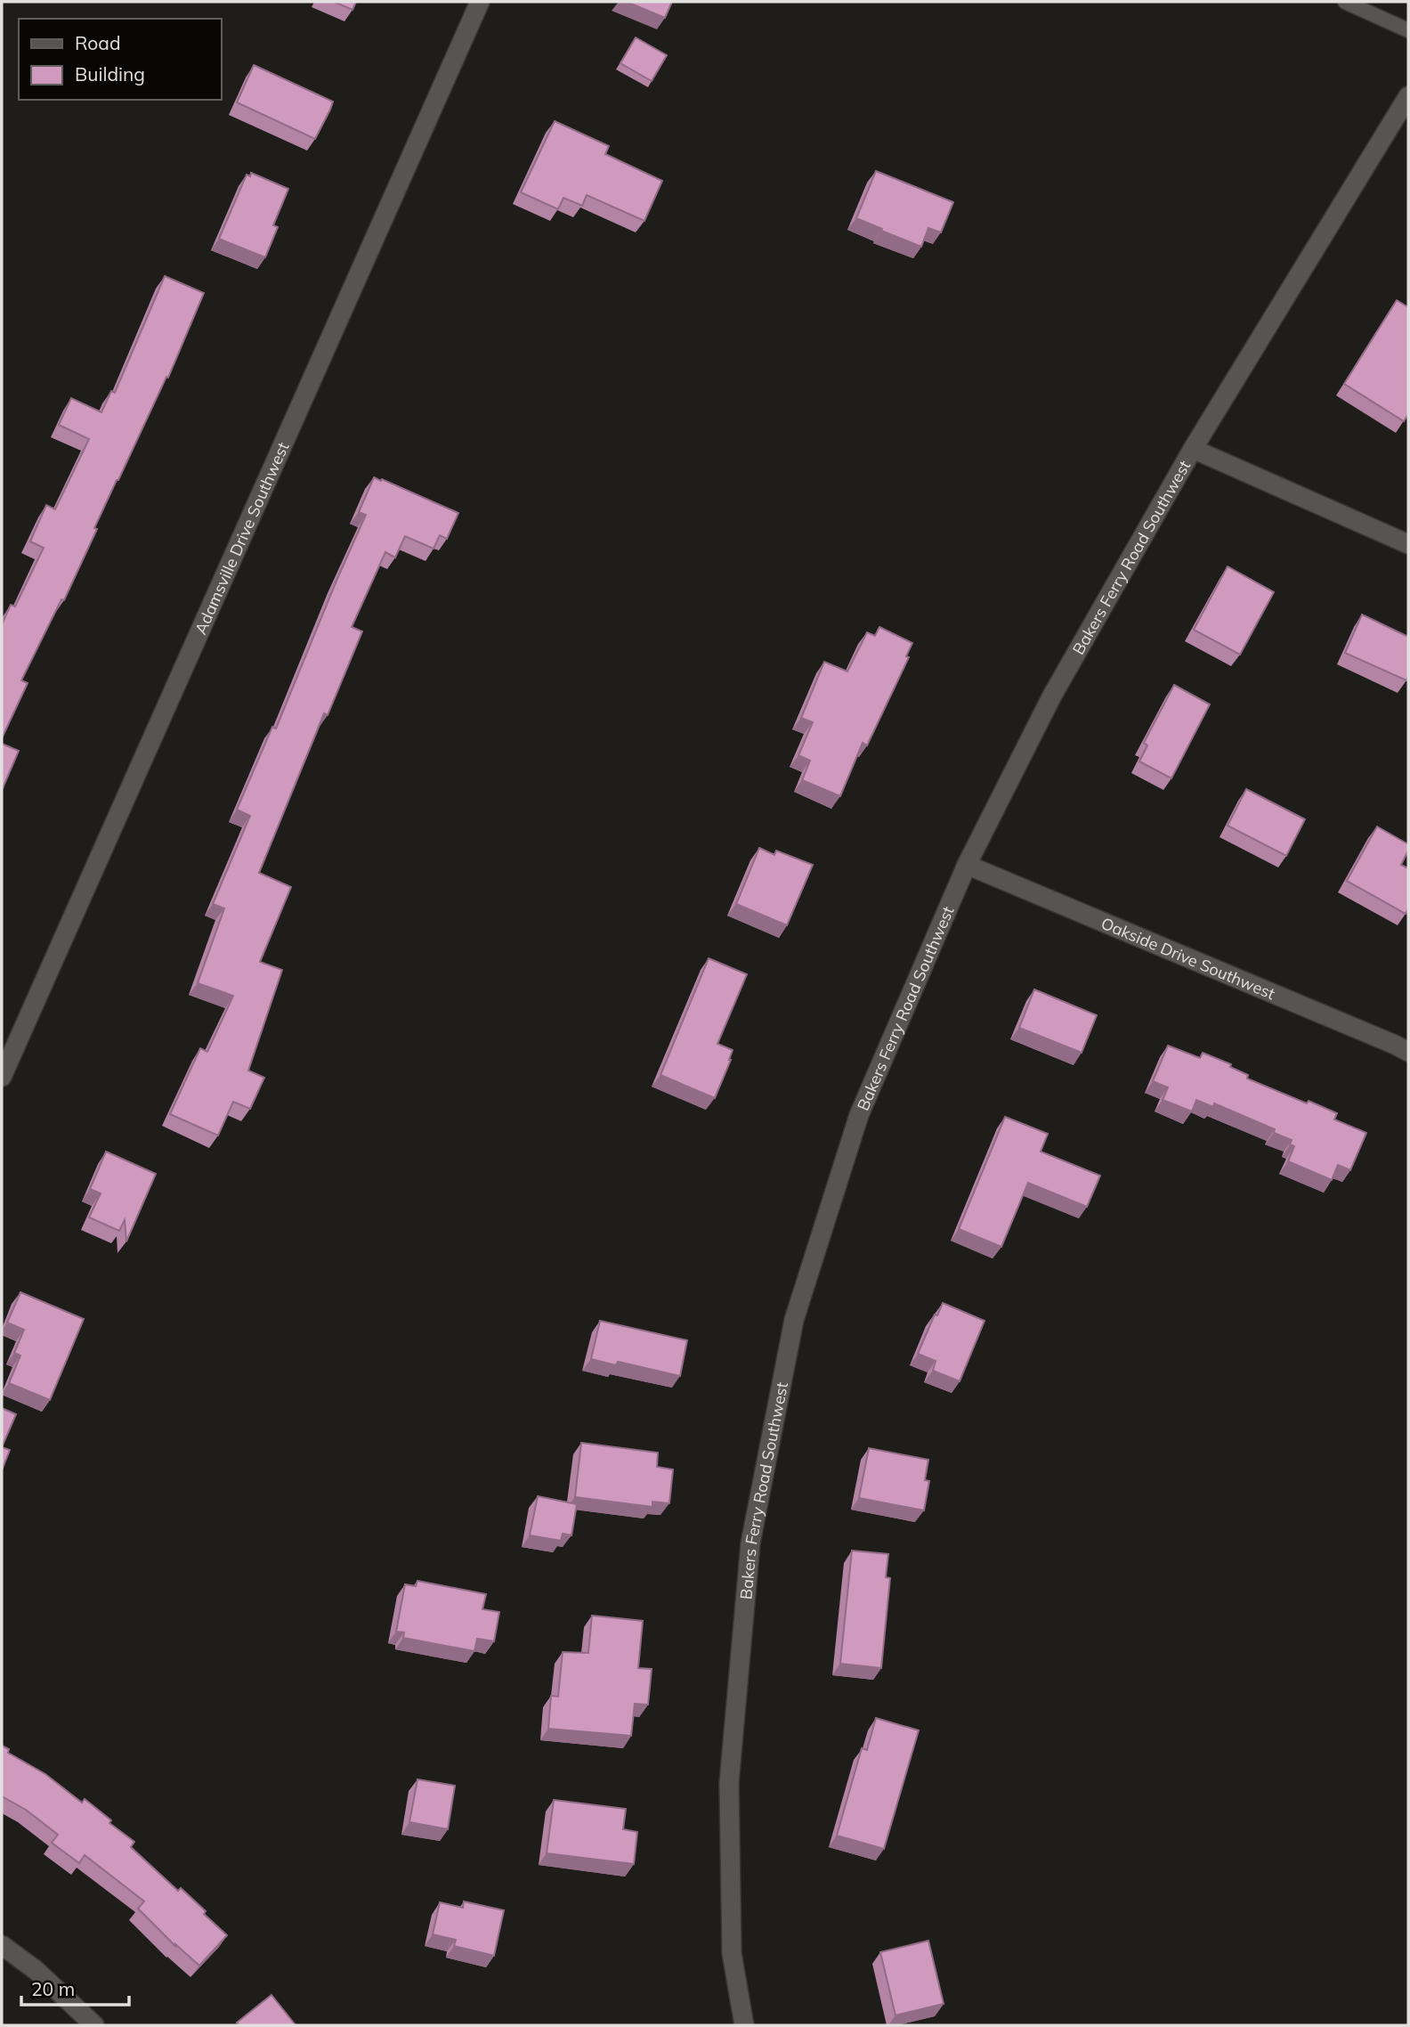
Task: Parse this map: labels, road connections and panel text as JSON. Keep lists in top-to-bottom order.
{
  "streets": {
    "street": ["Adamsville Drive Southwest", "Bakers Ferry Road Southwest", "Oakside Drive Southwest"]
  },
  "crossings": [
    ["Bakers Ferry Road Southwest", "Oakside Drive Southwest"]
  ],
  "legend": ["Road", "Building"],
  "scale_bar": "20 m"
}
